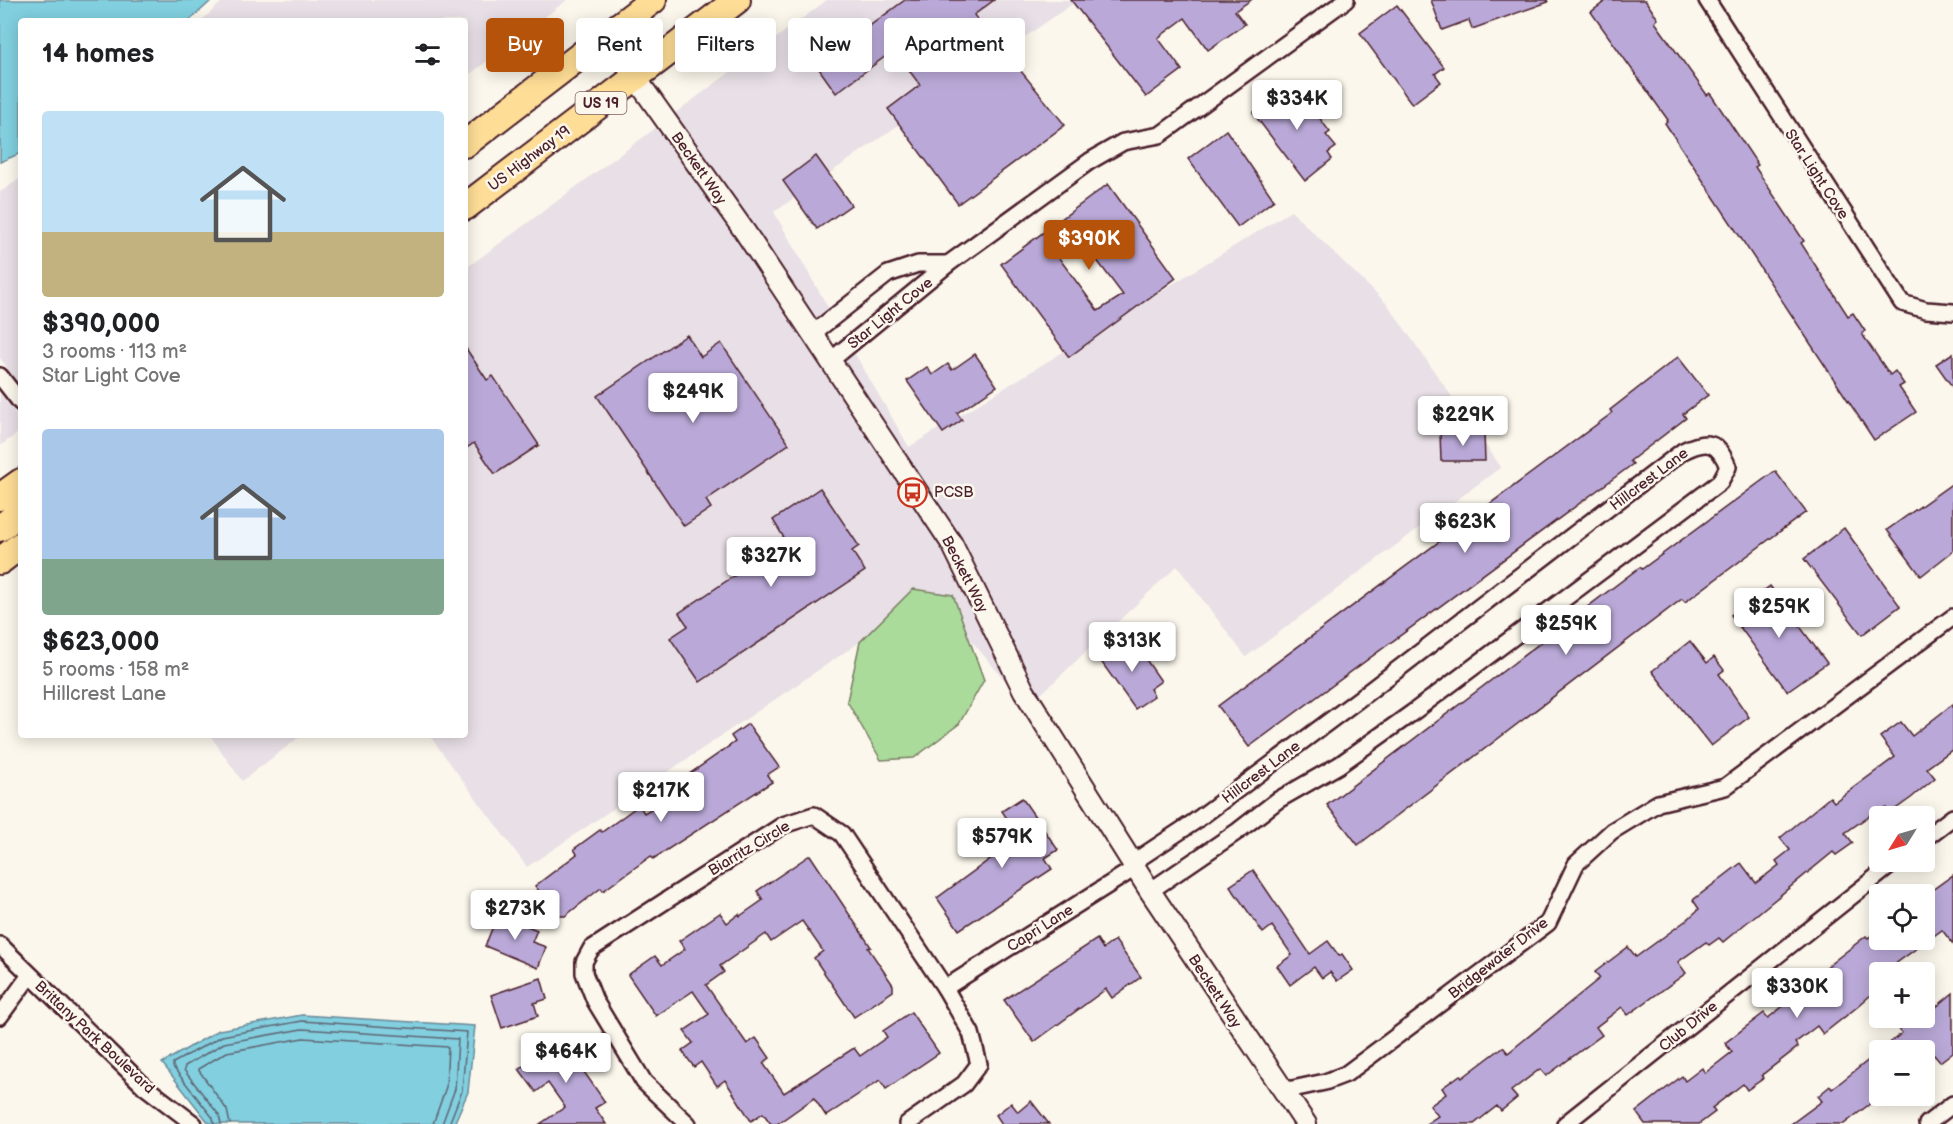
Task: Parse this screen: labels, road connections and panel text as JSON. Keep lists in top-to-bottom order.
{
  "streets": {
    "highway": ["US 19", "US Highway 19"],
    "street": [
      "Beckett Way",
      "Star Light Cove",
      "Hillcrest Lane",
      "Biarritz Circle",
      "Capri Lane",
      "Bridgewater Drive",
      "Club Drive",
      "Brittany Park Boulevard"
    ]
  },
  "crossings": [
    ["US Highway 19", "Beckett Way"],
    ["Beckett Way", "Star Light Cove"],
    ["Beckett Way", "Hillcrest Lane"],
    ["Beckett Way", "Capri Lane"],
    ["Beckett Way", "Bridgewater Drive"],
    ["Hillcrest Lane", "Capri Lane"],
    ["Biarritz Circle", "Capri Lane"]
  ],
  "places": {
    "bus stop": ["PCSB"]
  },
  "north": "bottom left",
  "page": {
    "chip": [
      "Buy",
      "Rent",
      "Filters",
      "New",
      "Apartment"
    ],
    "heading": "14 homes",
    "price": [
      "$334K",
      "$390K",
      "$249K",
      "$229K",
      "$623K",
      "$327K",
      "$259K",
      "$259K",
      "$313K",
      "$217K",
      "$579K",
      "$273K",
      "$330K",
      "$464K"
    ],
    "list": [
      {
        "name": "$390,000",
        "note": "3 rooms · 113 m² · Star Light Cove"
      },
      {
        "name": "$623,000",
        "note": "5 rooms · 158 m² · Hillcrest Lane"
      }
    ],
    "map_buttons": ["+", "−"]
  }
}
